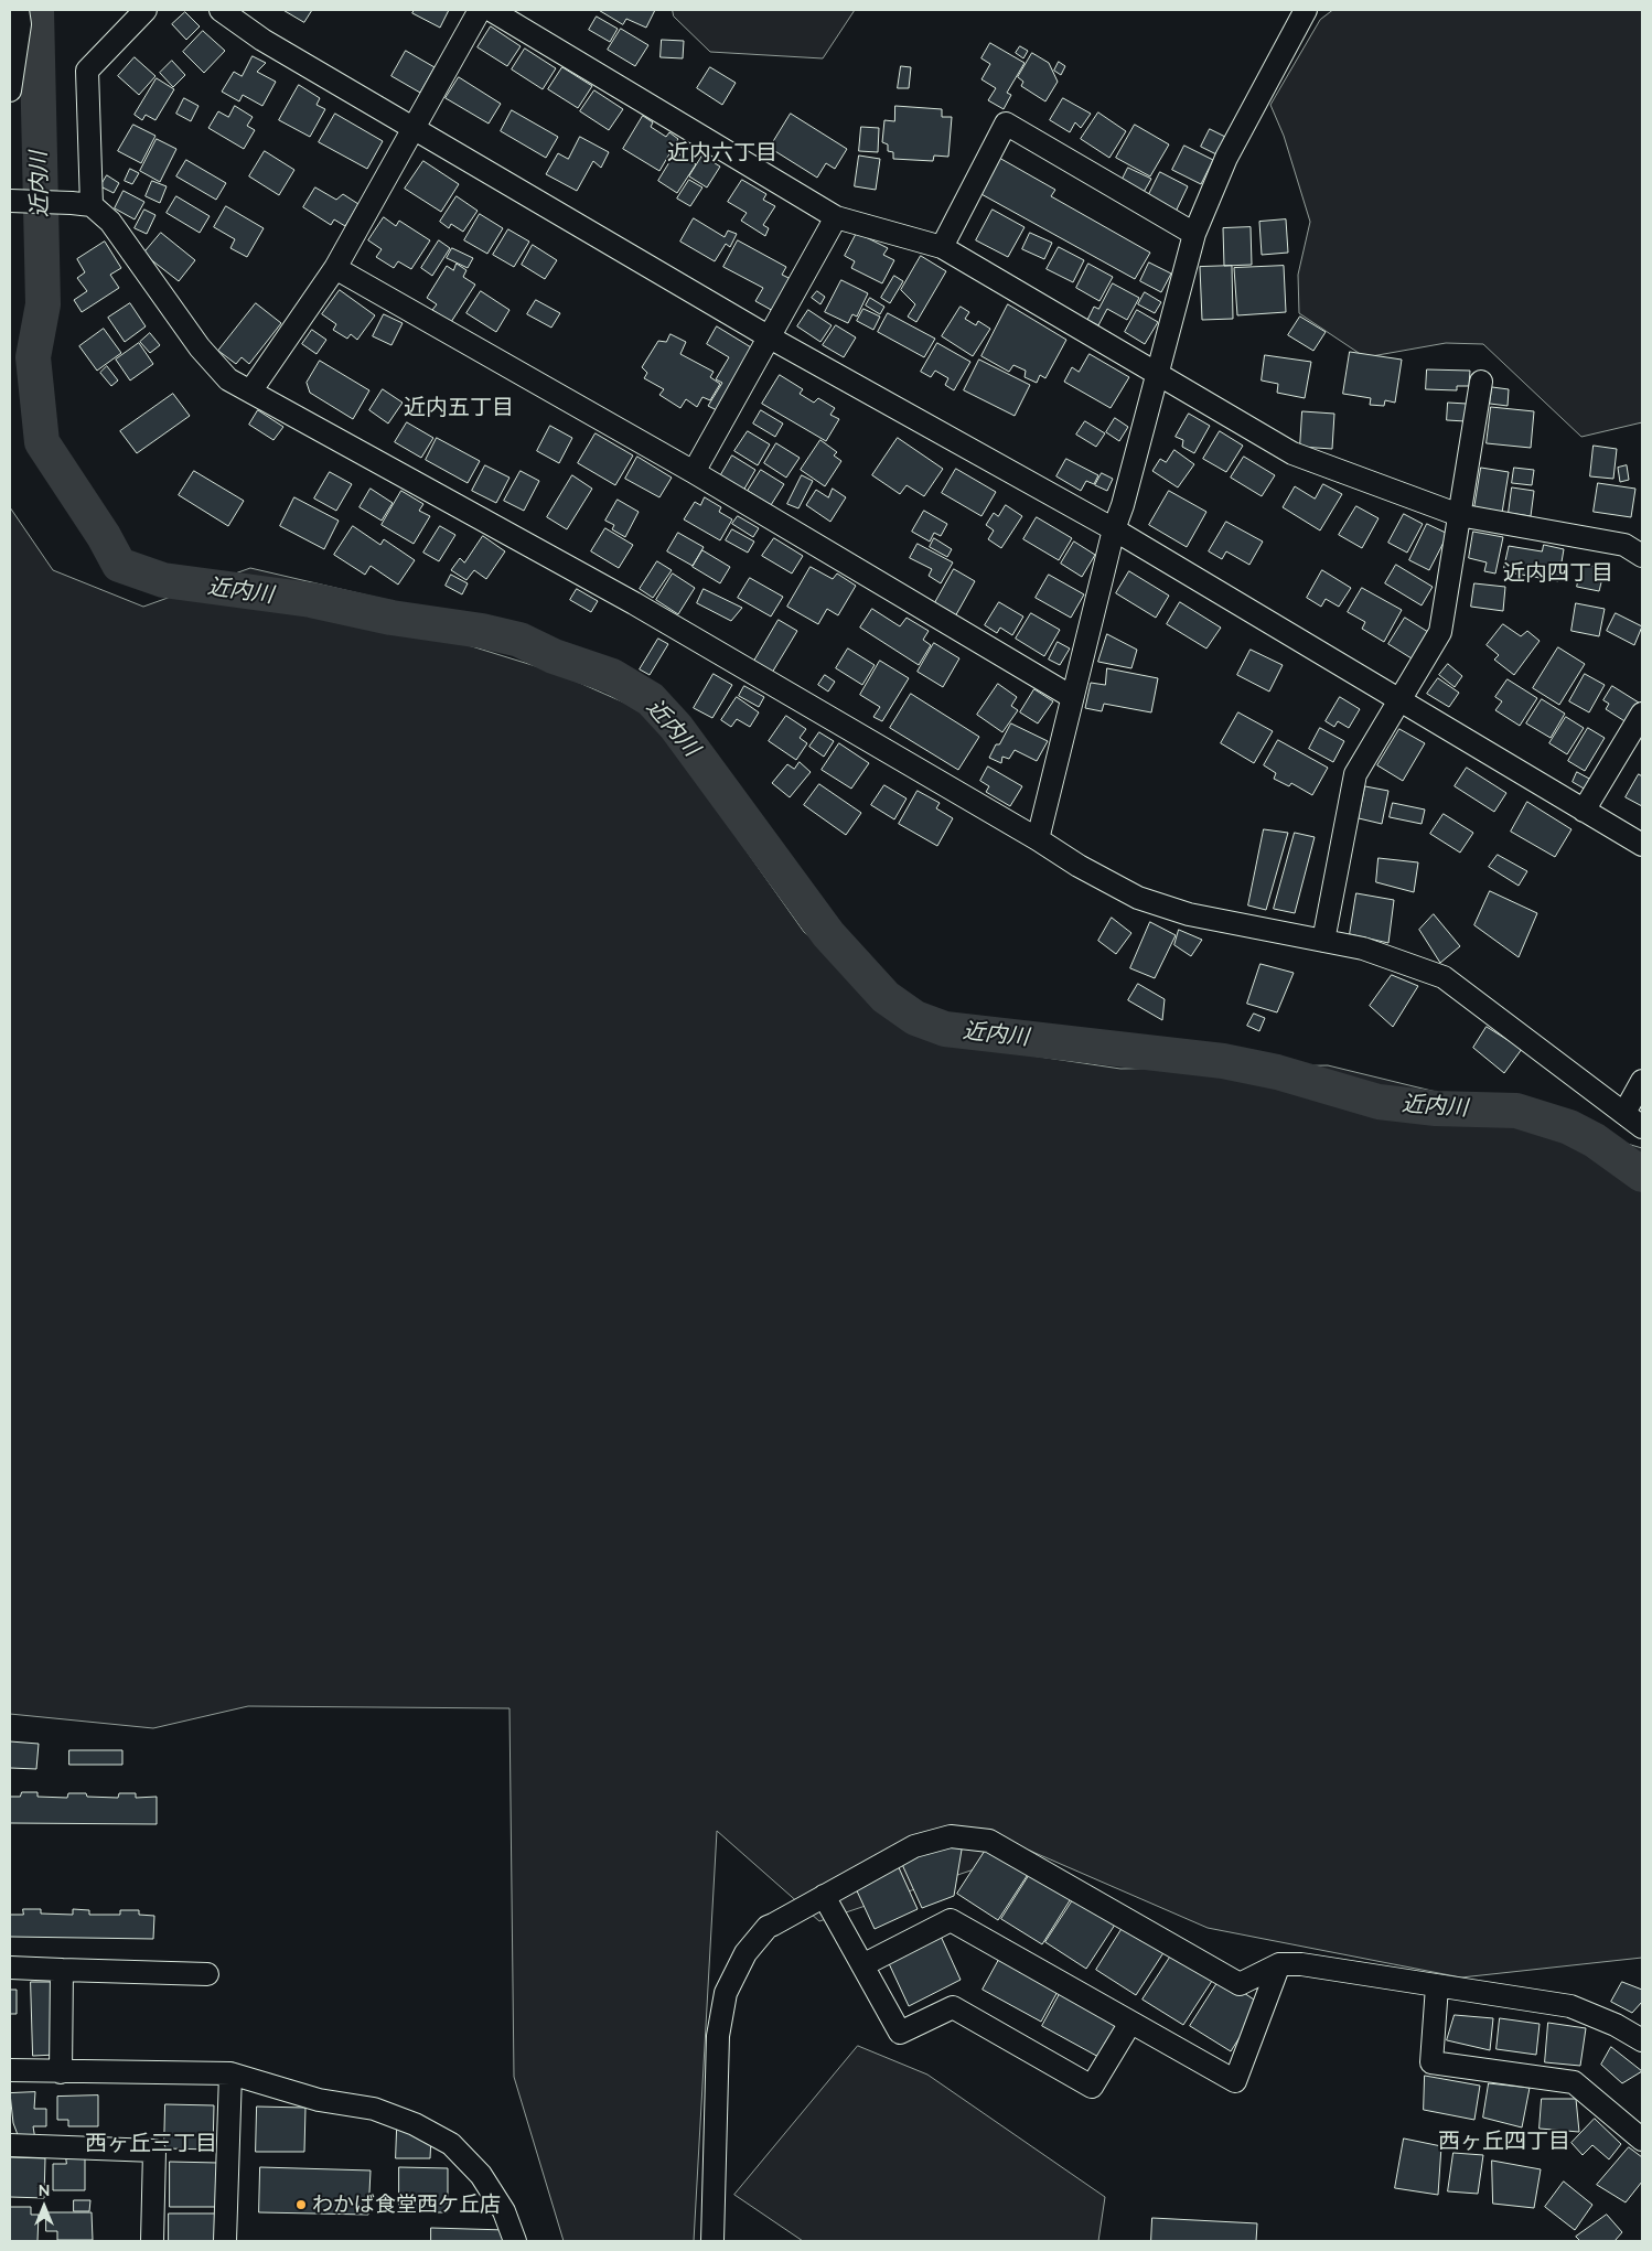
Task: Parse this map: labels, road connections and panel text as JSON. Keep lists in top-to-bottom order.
{
  "districts": [
    "近内六丁目",
    "近内五丁目",
    "近内四丁目",
    "西ヶ丘四丁目",
    "西ヶ丘三丁目"
  ],
  "water": ["近内川"],
  "places": ["わかば食堂西ケ丘店"],
  "north": "top"
}
